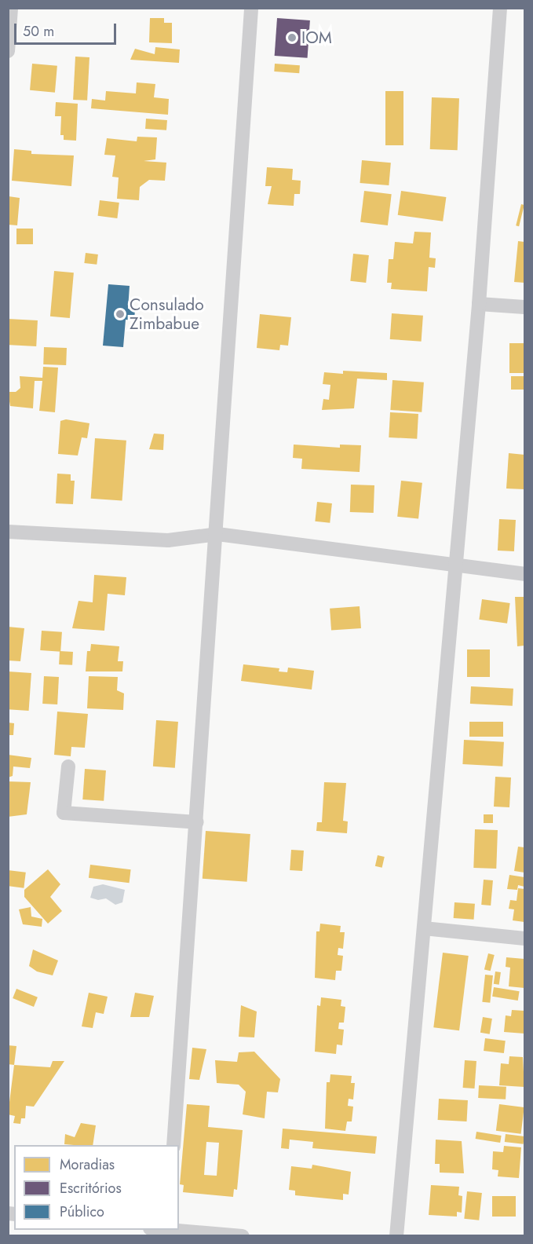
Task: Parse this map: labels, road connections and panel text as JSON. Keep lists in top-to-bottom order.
{
  "places": ["IOM", "Consulado Zimbabue"],
  "legend": ["Moradias", "Escritórios", "Público"],
  "scale_bar": "50 m"
}
